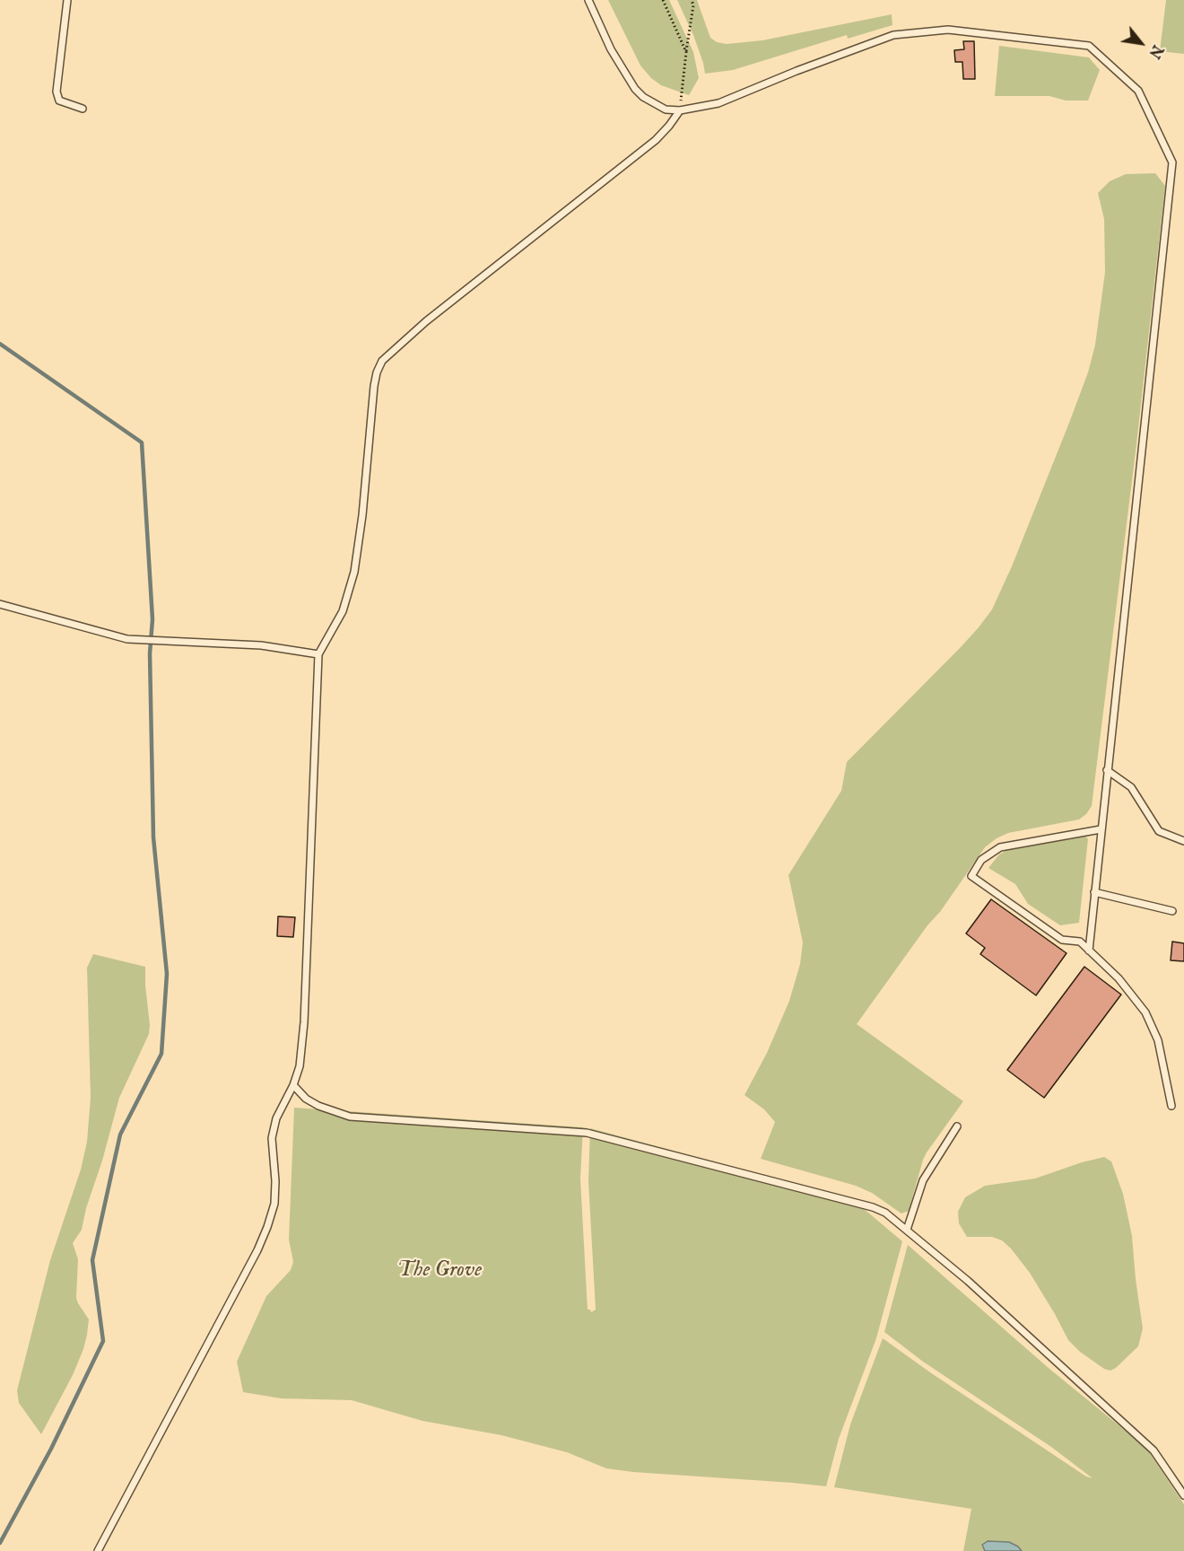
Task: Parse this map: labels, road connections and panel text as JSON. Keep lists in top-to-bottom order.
{
  "parks": ["The Grove"],
  "north": "bottom right"
}
